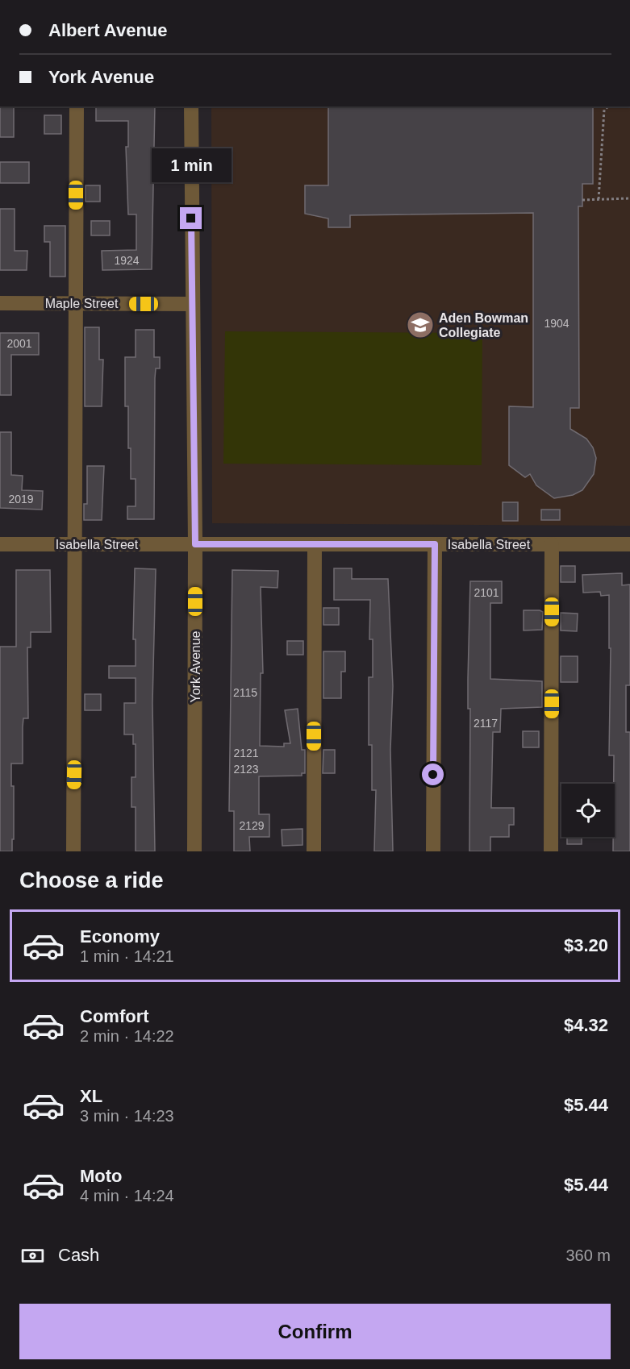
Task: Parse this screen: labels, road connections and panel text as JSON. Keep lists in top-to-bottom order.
{
  "streets": {
    "street": ["Maple Street", "Isabella Street", "York Avenue"]
  },
  "crossings": [
    ["Maple Street", "York Avenue"],
    ["Isabella Street", "York Avenue"]
  ],
  "places": {
    "school or university": ["Aden Bowman Collegiate"]
  },
  "house_numbers": [
    "1924",
    "1904",
    "2001",
    "2019",
    "2101",
    "2115",
    "2117",
    "2121",
    "2123",
    "2129"
  ],
  "page": {
    "banner": ["Albert Avenue", "York Avenue"],
    "bubble": "1 min",
    "heading": "Choose a ride",
    "list": [
      {
        "name": "Economy",
        "note": "1 min · 14:21",
        "value": "$3.20"
      },
      {
        "name": "Comfort",
        "note": "2 min · 14:22",
        "value": "$4.32"
      },
      {
        "name": "XL",
        "note": "3 min · 14:23",
        "value": "$5.44"
      },
      {
        "name": "Moto",
        "note": "4 min · 14:24",
        "value": "$5.44"
      }
    ],
    "pay": ["Cash", "360 m"],
    "buttons": "Confirm"
  }
}
